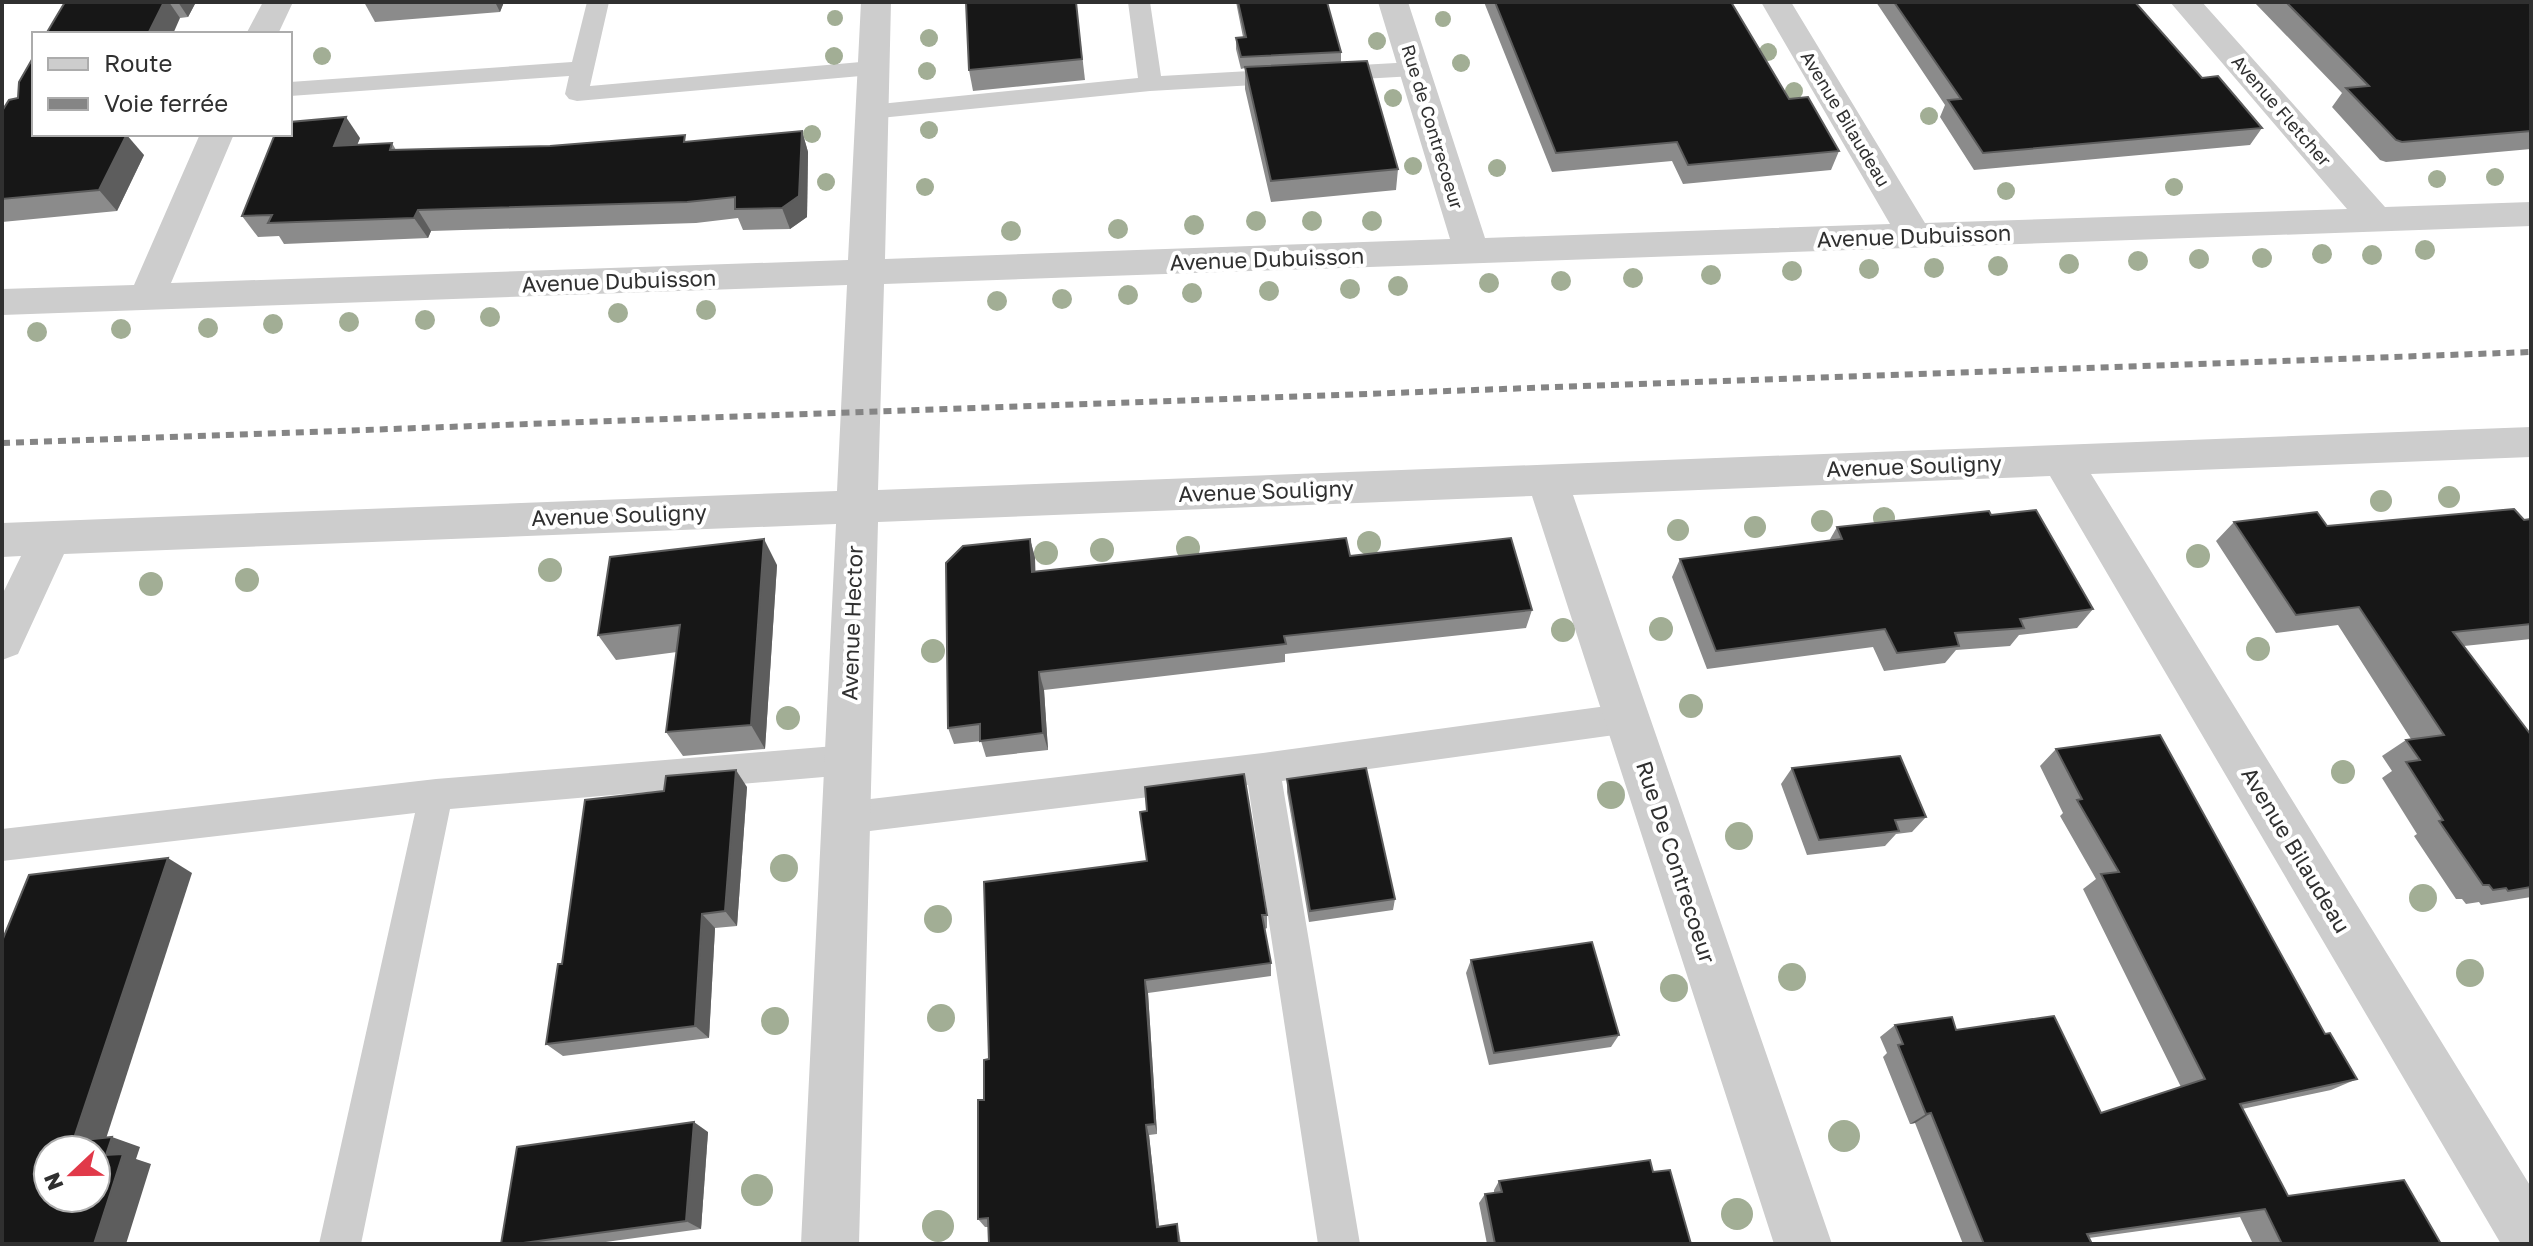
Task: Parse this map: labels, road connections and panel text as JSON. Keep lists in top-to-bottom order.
{
  "streets": {
    "street": [
      "Avenue Fletcher",
      "Avenue Bilaudeau",
      "Rue de Contrecoeur",
      "Avenue Dubuisson",
      "Avenue Souligny",
      "Avenue Hector",
      "Rue De Contrecoeur"
    ]
  },
  "crossings": [
    ["Avenue Fletcher", "Avenue Dubuisson"],
    ["Avenue Bilaudeau", "Avenue Dubuisson"],
    ["Avenue Bilaudeau", "Avenue Souligny"],
    ["Rue de Contrecoeur", "Avenue Dubuisson"],
    ["Avenue Dubuisson", "Avenue Hector"],
    ["Avenue Souligny", "Avenue Hector"],
    ["Avenue Souligny", "Rue De Contrecoeur"]
  ],
  "legend": ["Route", "Voie ferrée"],
  "north": "left"
}
